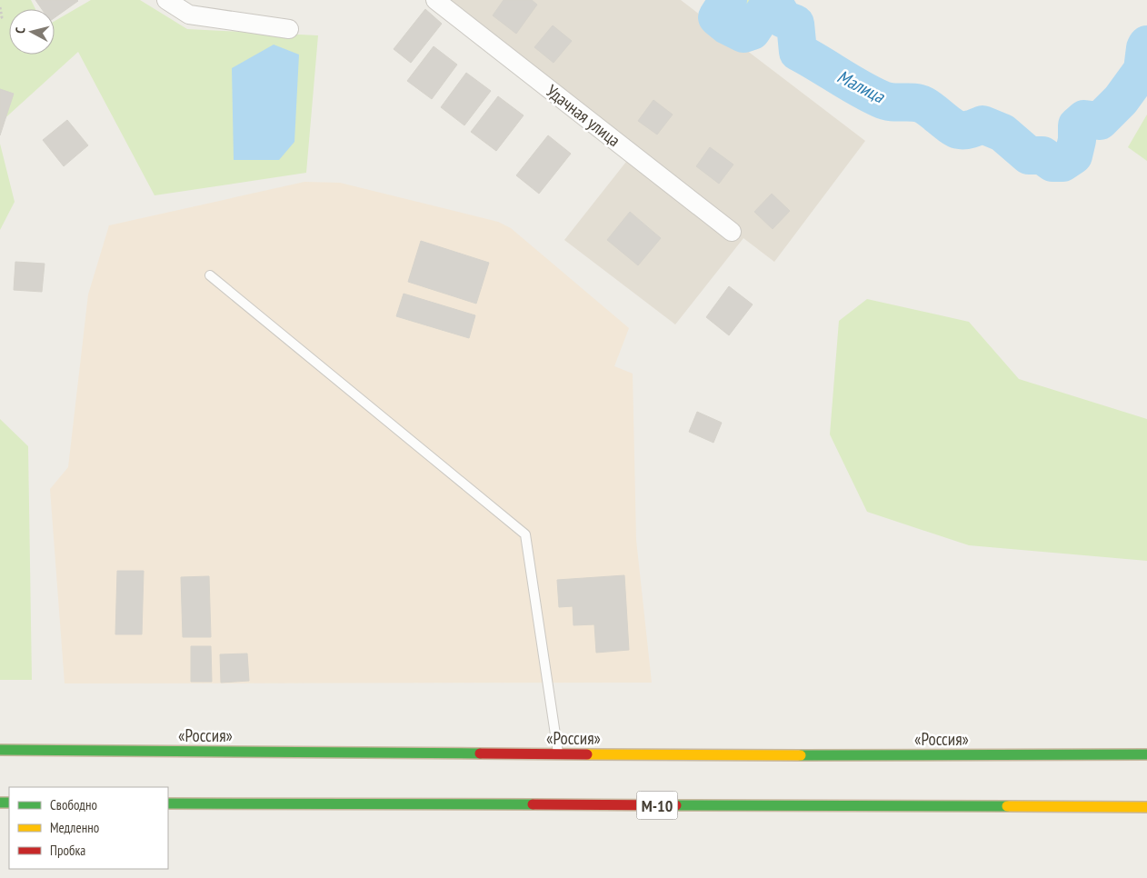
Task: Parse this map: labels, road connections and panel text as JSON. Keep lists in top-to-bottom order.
{
  "streets": {
    "highway": ["«Россия»", "М-10"],
    "street": ["Удачная улица"]
  },
  "water": ["Малица"],
  "legend": ["Свободно", "Медленно", "Пробка"],
  "north": "left"
}
